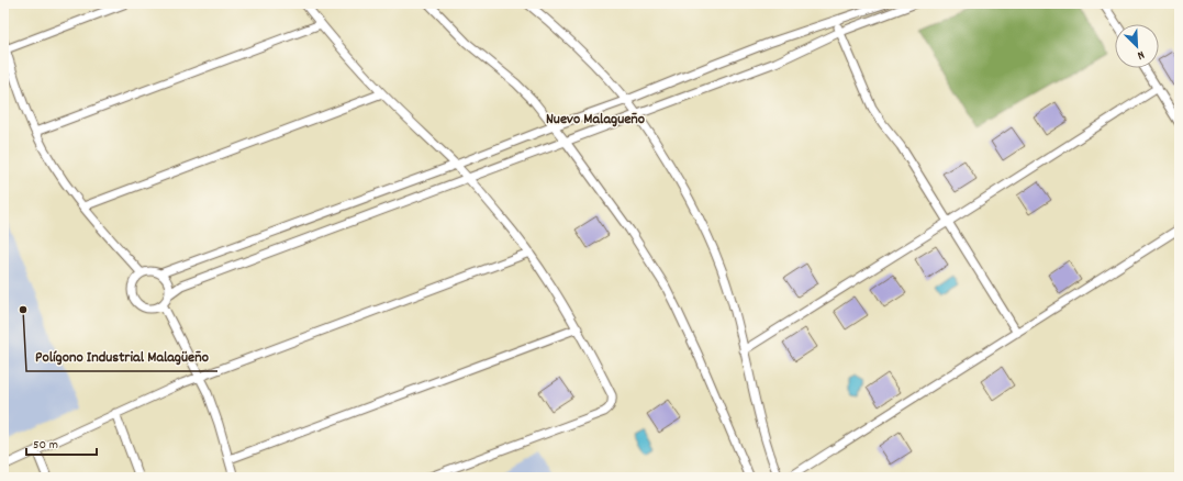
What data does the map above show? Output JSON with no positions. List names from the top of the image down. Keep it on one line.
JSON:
{"districts":["Nuevo Malagueño"],"places":["Polígono Industrial Malagüeño"],"scale_bar":"50 m","north":"bottom right"}
